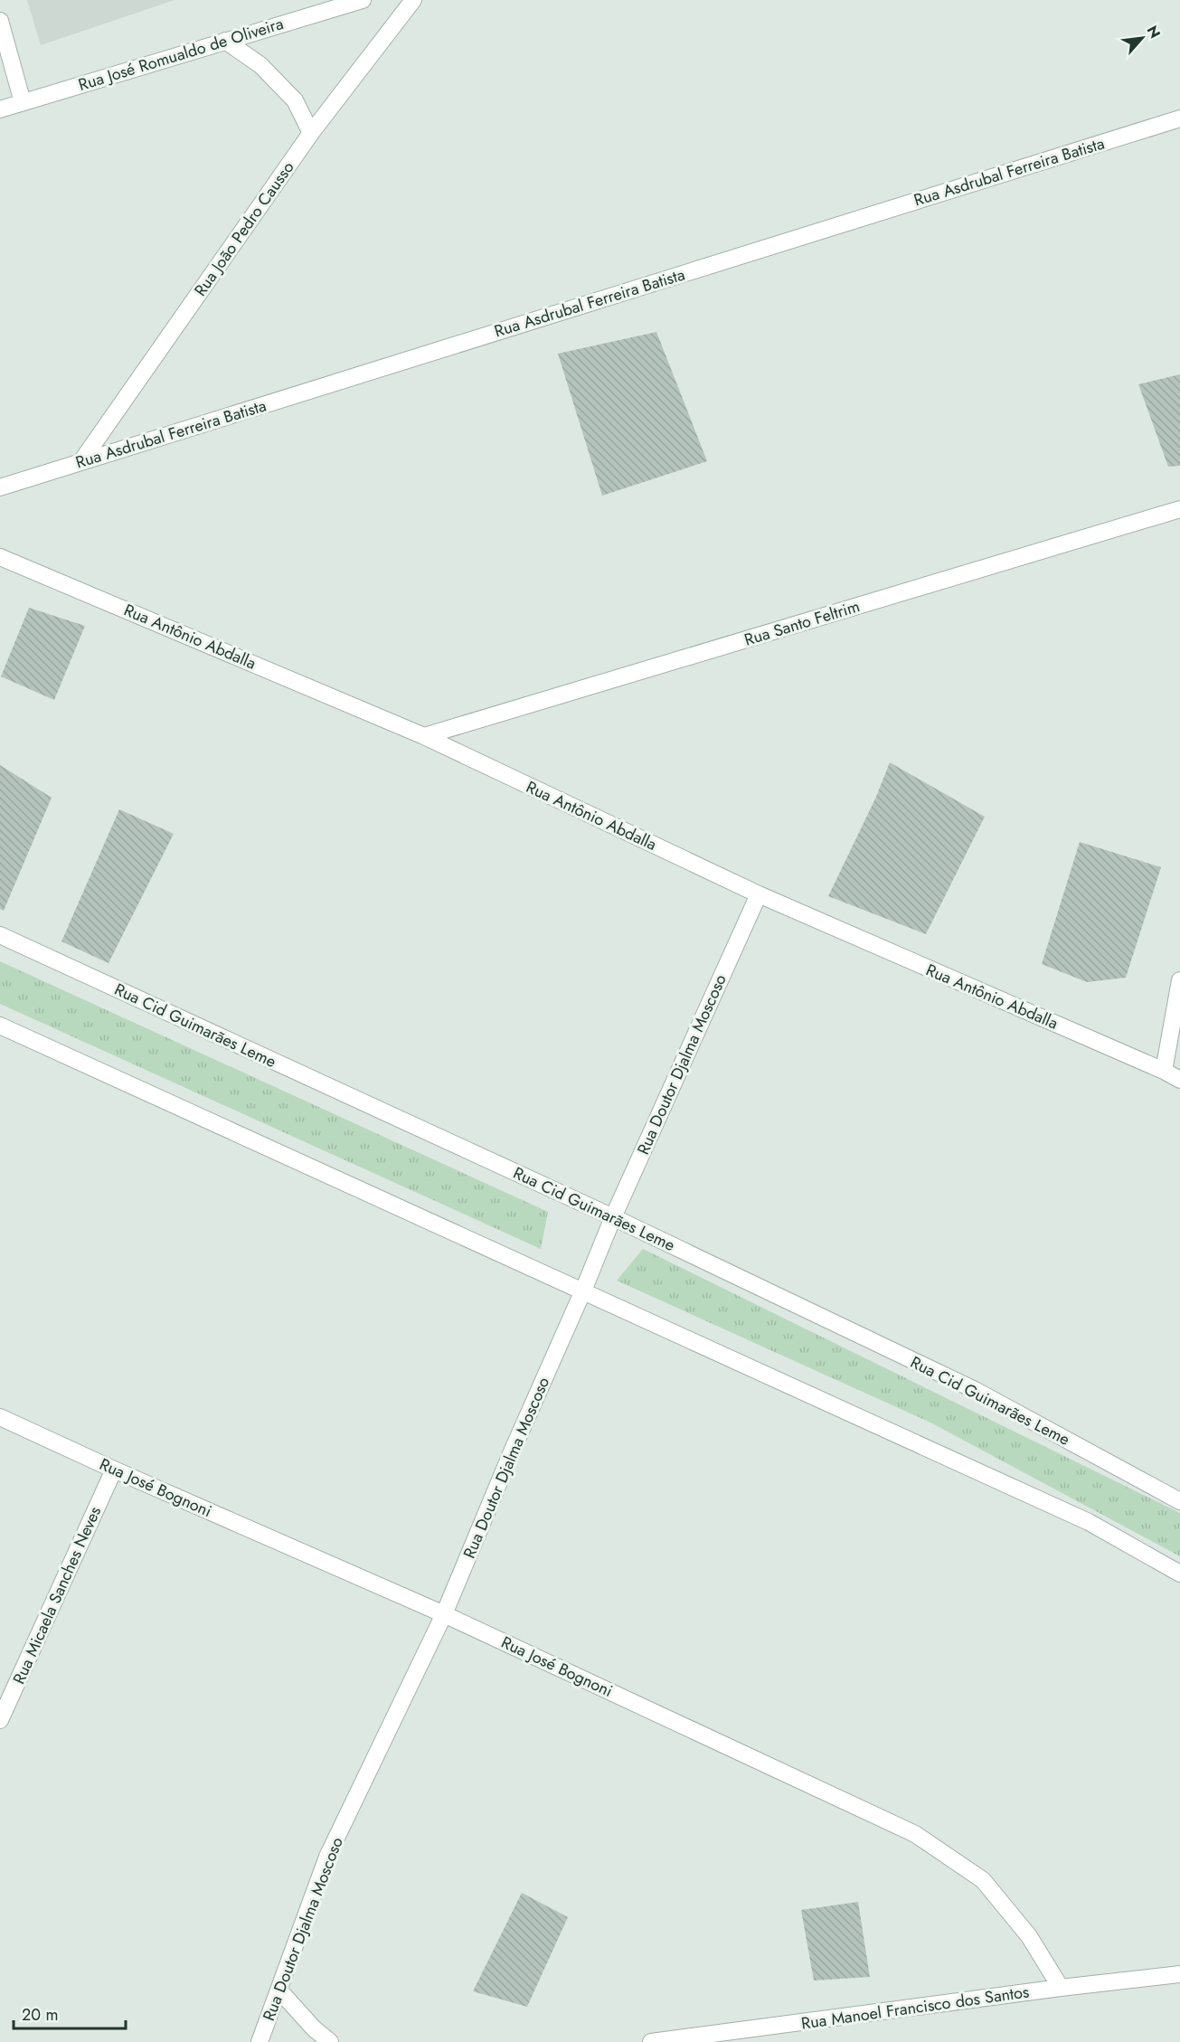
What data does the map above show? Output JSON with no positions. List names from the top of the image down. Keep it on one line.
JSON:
{"streets":{"street":["Rua José Romualdo de Oliveira","Rua Asdrubal Ferreira Batista","Rua João Pedro Causso","Rua Santo Feltrim","Rua Antônio Abdalla","Rua Cid Guimarães Leme","Rua Doutor Djalma Moscoso","Rua José Bognoni","Rua Micaela Sanches Neves","Rua Manoel Francisco dos Santos"]},"crossings":[["Rua Asdrubal Ferreira Batista","Rua João Pedro Causso"],["Rua Santo Feltrim","Rua Antônio Abdalla"],["Rua Antônio Abdalla","Rua Doutor Djalma Moscoso"],["Rua Cid Guimarães Leme","Rua Doutor Djalma Moscoso"],["Rua Doutor Djalma Moscoso","Rua José Bognoni"],["Rua José Bognoni","Rua Micaela Sanches Neves"],["Rua José Bognoni","Rua Manoel Francisco dos Santos"]],"scale_bar":"20 m","north":"top right"}
